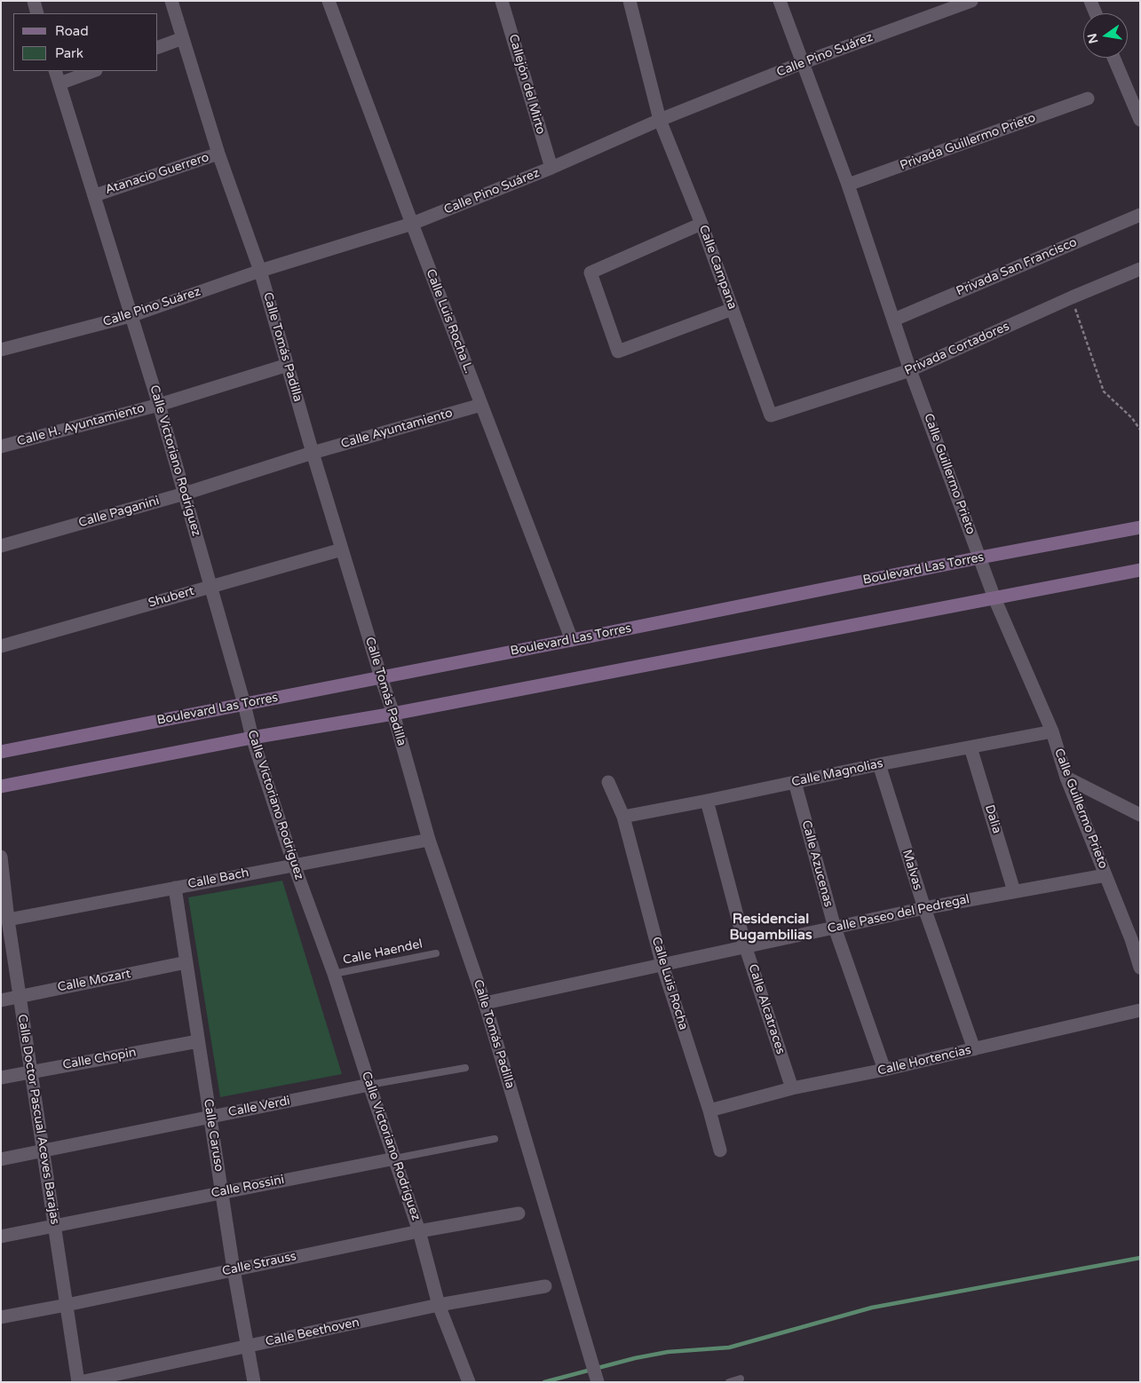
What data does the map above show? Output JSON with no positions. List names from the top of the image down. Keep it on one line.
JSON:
{"streets":{"street":["Calle Pino Suárez","Callejón del Mirto","Privada Guillermo Prieto","Atanacio Guerrero","Calle Campana","Privada San Francisco","Calle Luis Rocha L.","Calle Tomás Padilla","Privada Cortadores","Calle H. Ayuntamiento","Calle Ayuntamiento","Calle Victoriano Rodríguez","Calle Guillermo Prieto","Calle Paganini","Boulevard Las Torres","Shubert","Calle Magnolias","Dalia","Calle Azucenas","Malvas","Calle Bach","Calle Paseo del Pedregal","Calle Mozart","Calle Luis Rocha","Calle Alcatraces","Calle Chopin","Calle Hortencias","Calle Verdi","Calle Doctor Pascual Aceves Barajas","Calle Caruso","Calle Rossini","Calle Strauss","Calle Beethoven"],"lane":["Calle Haendel"]},"crossings":[["Calle Pino Suárez","Callejón del Mirto"],["Calle Pino Suárez","Calle Campana"],["Calle Pino Suárez","Calle Luis Rocha L."],["Calle Pino Suárez","Calle Tomás Padilla"],["Calle Pino Suárez","Calle Victoriano Rodríguez"],["Calle Pino Suárez","Calle Guillermo Prieto"],["Privada Guillermo Prieto","Calle Guillermo Prieto"],["Atanacio Guerrero","Calle Tomás Padilla"],["Atanacio Guerrero","Calle Victoriano Rodríguez"],["Calle Campana","Privada Cortadores"],["Privada San Francisco","Calle Guillermo Prieto"],["Calle Luis Rocha L.","Calle Ayuntamiento"],["Calle Luis Rocha L.","Boulevard Las Torres"],["Calle Tomás Padilla","Calle H. Ayuntamiento"],["Calle Tomás Padilla","Calle Ayuntamiento"],["Calle Tomás Padilla","Calle Paganini"],["Calle Tomás Padilla","Boulevard Las Torres"],["Calle Tomás Padilla","Shubert"],["Calle Tomás Padilla","Calle Bach"],["Calle Tomás Padilla","Calle Paseo del Pedregal"],["Privada Cortadores","Calle Guillermo Prieto"],["Calle H. Ayuntamiento","Calle Victoriano Rodríguez"],["Calle Ayuntamiento","Calle Paganini"],["Calle Victoriano Rodríguez","Calle Paganini"],["Calle Victoriano Rodríguez","Boulevard Las Torres"],["Calle Victoriano Rodríguez","Shubert"],["Calle Victoriano Rodríguez","Calle Bach"],["Calle Victoriano Rodríguez","Calle Haendel"],["Calle Victoriano Rodríguez","Calle Verdi"],["Calle Victoriano Rodríguez","Calle Rossini"],["Calle Victoriano Rodríguez","Calle Strauss"],["Calle Victoriano Rodríguez","Calle Beethoven"],["Calle Guillermo Prieto","Boulevard Las Torres"],["Calle Guillermo Prieto","Calle Magnolias"],["Calle Guillermo Prieto","Calle Paseo del Pedregal"],["Calle Magnolias","Dalia"],["Calle Magnolias","Calle Azucenas"],["Calle Magnolias","Malvas"],["Calle Magnolias","Calle Luis Rocha"],["Calle Magnolias","Calle Alcatraces"],["Dalia","Calle Paseo del Pedregal"],["Calle Azucenas","Calle Paseo del Pedregal"],["Calle Azucenas","Calle Hortencias"],["Malvas","Calle Paseo del Pedregal"],["Malvas","Calle Hortencias"],["Calle Bach","Calle Doctor Pascual Aceves Barajas"],["Calle Bach","Calle Caruso"],["Calle Paseo del Pedregal","Calle Luis Rocha"],["Calle Paseo del Pedregal","Calle Alcatraces"],["Calle Mozart","Calle Doctor Pascual Aceves Barajas"],["Calle Mozart","Calle Caruso"],["Calle Luis Rocha","Calle Hortencias"],["Calle Alcatraces","Calle Hortencias"],["Calle Chopin","Calle Doctor Pascual Aceves Barajas"],["Calle Chopin","Calle Caruso"],["Calle Verdi","Calle Doctor Pascual Aceves Barajas"],["Calle Verdi","Calle Caruso"],["Calle Doctor Pascual Aceves Barajas","Calle Rossini"],["Calle Doctor Pascual Aceves Barajas","Calle Strauss"],["Calle Doctor Pascual Aceves Barajas","Calle Beethoven"],["Calle Caruso","Calle Rossini"],["Calle Caruso","Calle Strauss"],["Calle Caruso","Calle Beethoven"]],"districts":["Residencial Bugambilias"],"legend":["Road","Park"],"north":"left"}
